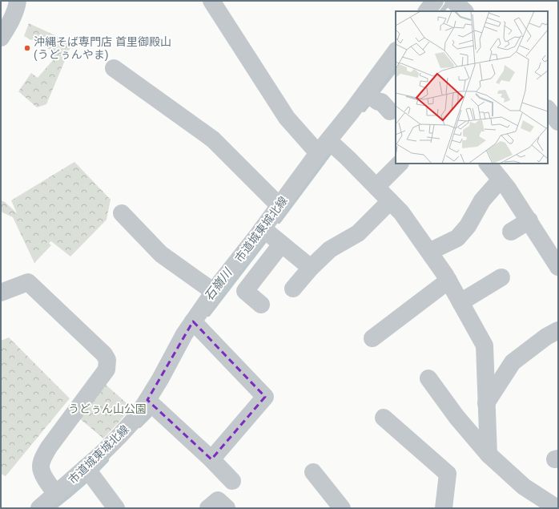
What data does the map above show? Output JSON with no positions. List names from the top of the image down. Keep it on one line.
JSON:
{"streets":{"street":["市道城東城北線"]},"water":["石嶺川"],"parks":["うどぅん山公園"],"places":["沖縄そば専門店 首里御殿山 (うどぅんやま)"]}
